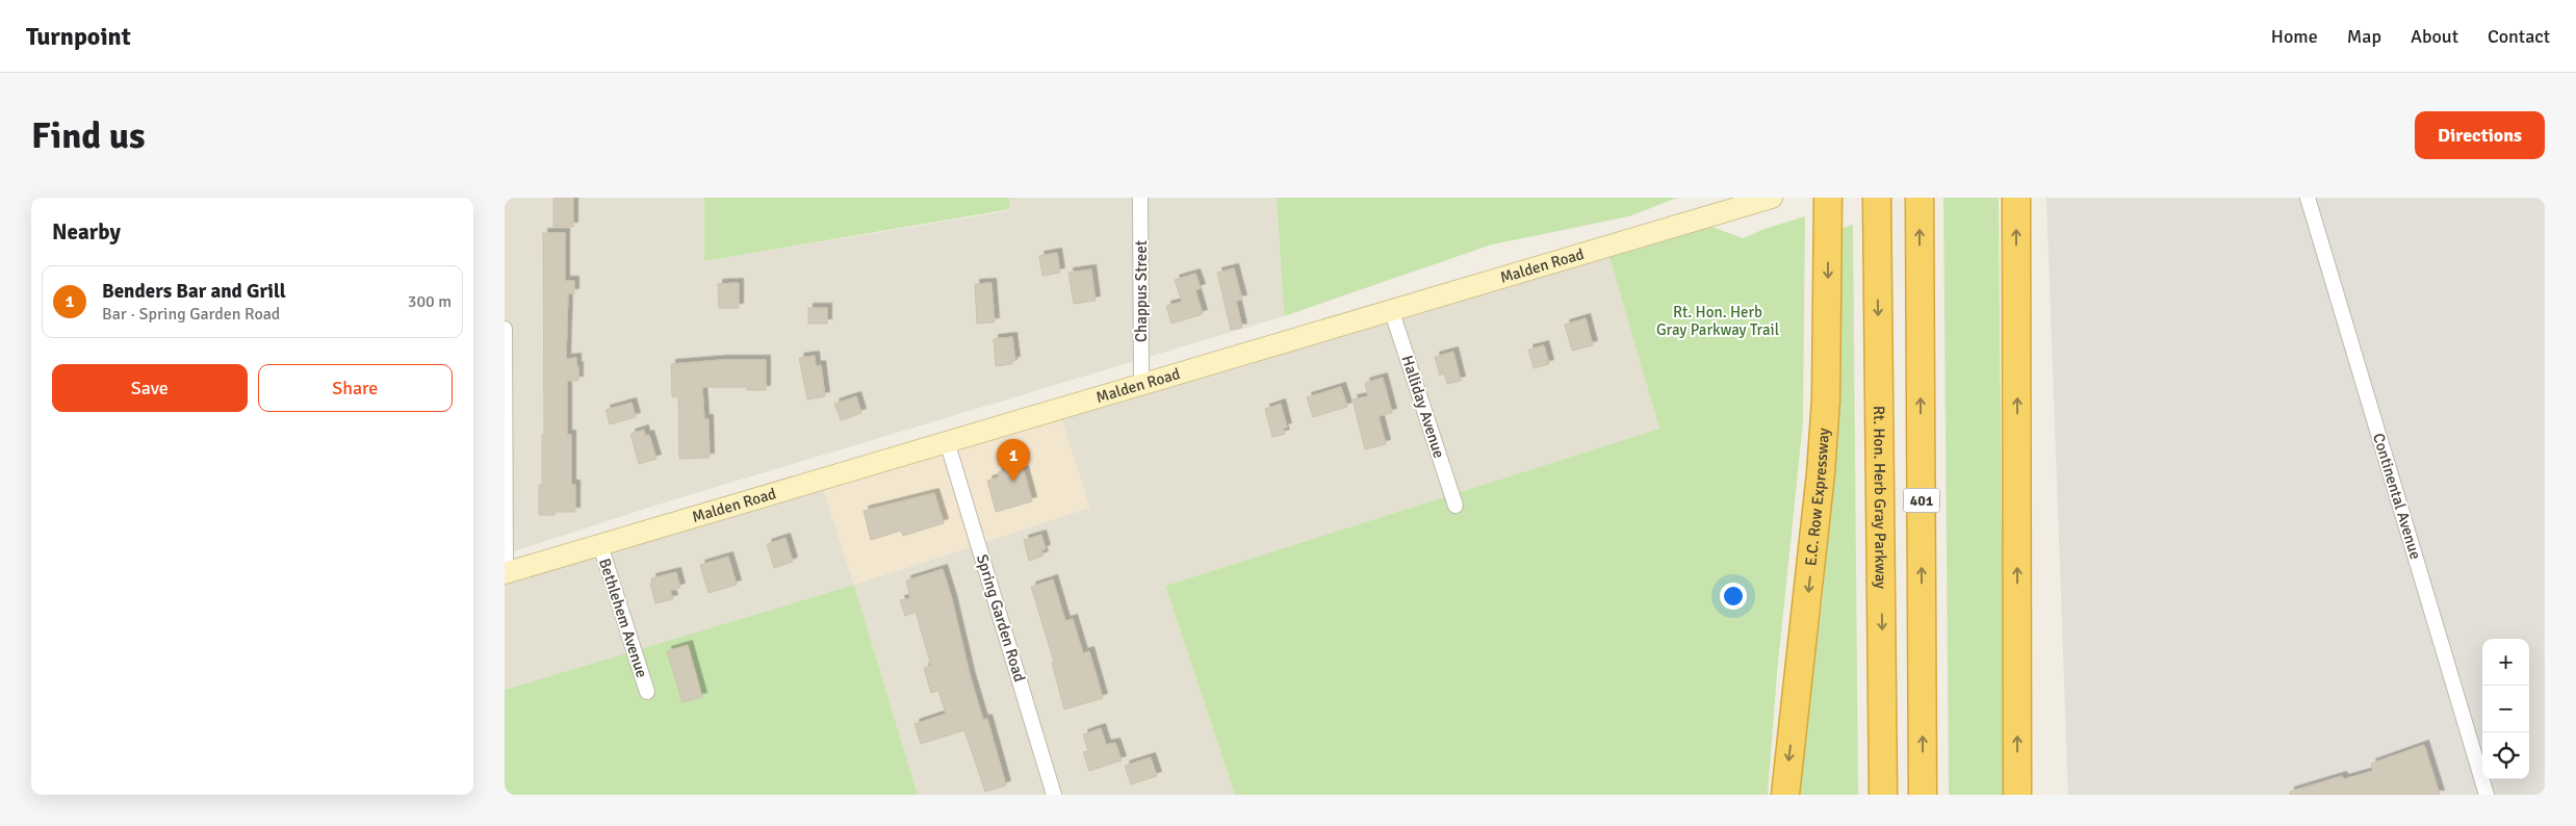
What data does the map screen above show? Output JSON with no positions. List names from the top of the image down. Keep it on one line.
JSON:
{"streets":{"highway":["Rt. Hon. Herb Gray Parkway","E.C. Row Expressway","401"],"main road":["Malden Road"],"street":["Chappus Street","Halliday Avenue","Continental Avenue","Bethlehem Avenue","Spring Garden Road"]},"crossings":[["Malden Road","Chappus Street"],["Malden Road","Halliday Avenue"],["Malden Road","Bethlehem Avenue"],["Malden Road","Spring Garden Road"]],"parks":["Rt. Hon. Herb Gray Parkway Trail"],"page":{"header":"Turnpoint","nav":["Home","Map","About","Contact"],"buttons":["Directions",["Save","Share"]],"title":"Find us","heading":"Nearby","list":[{"mark":"1","name":"Benders Bar and Grill","note":"Bar · Spring Garden Road","value":"300 m"}],"pins":"1","map_buttons":["+","−"]}}
